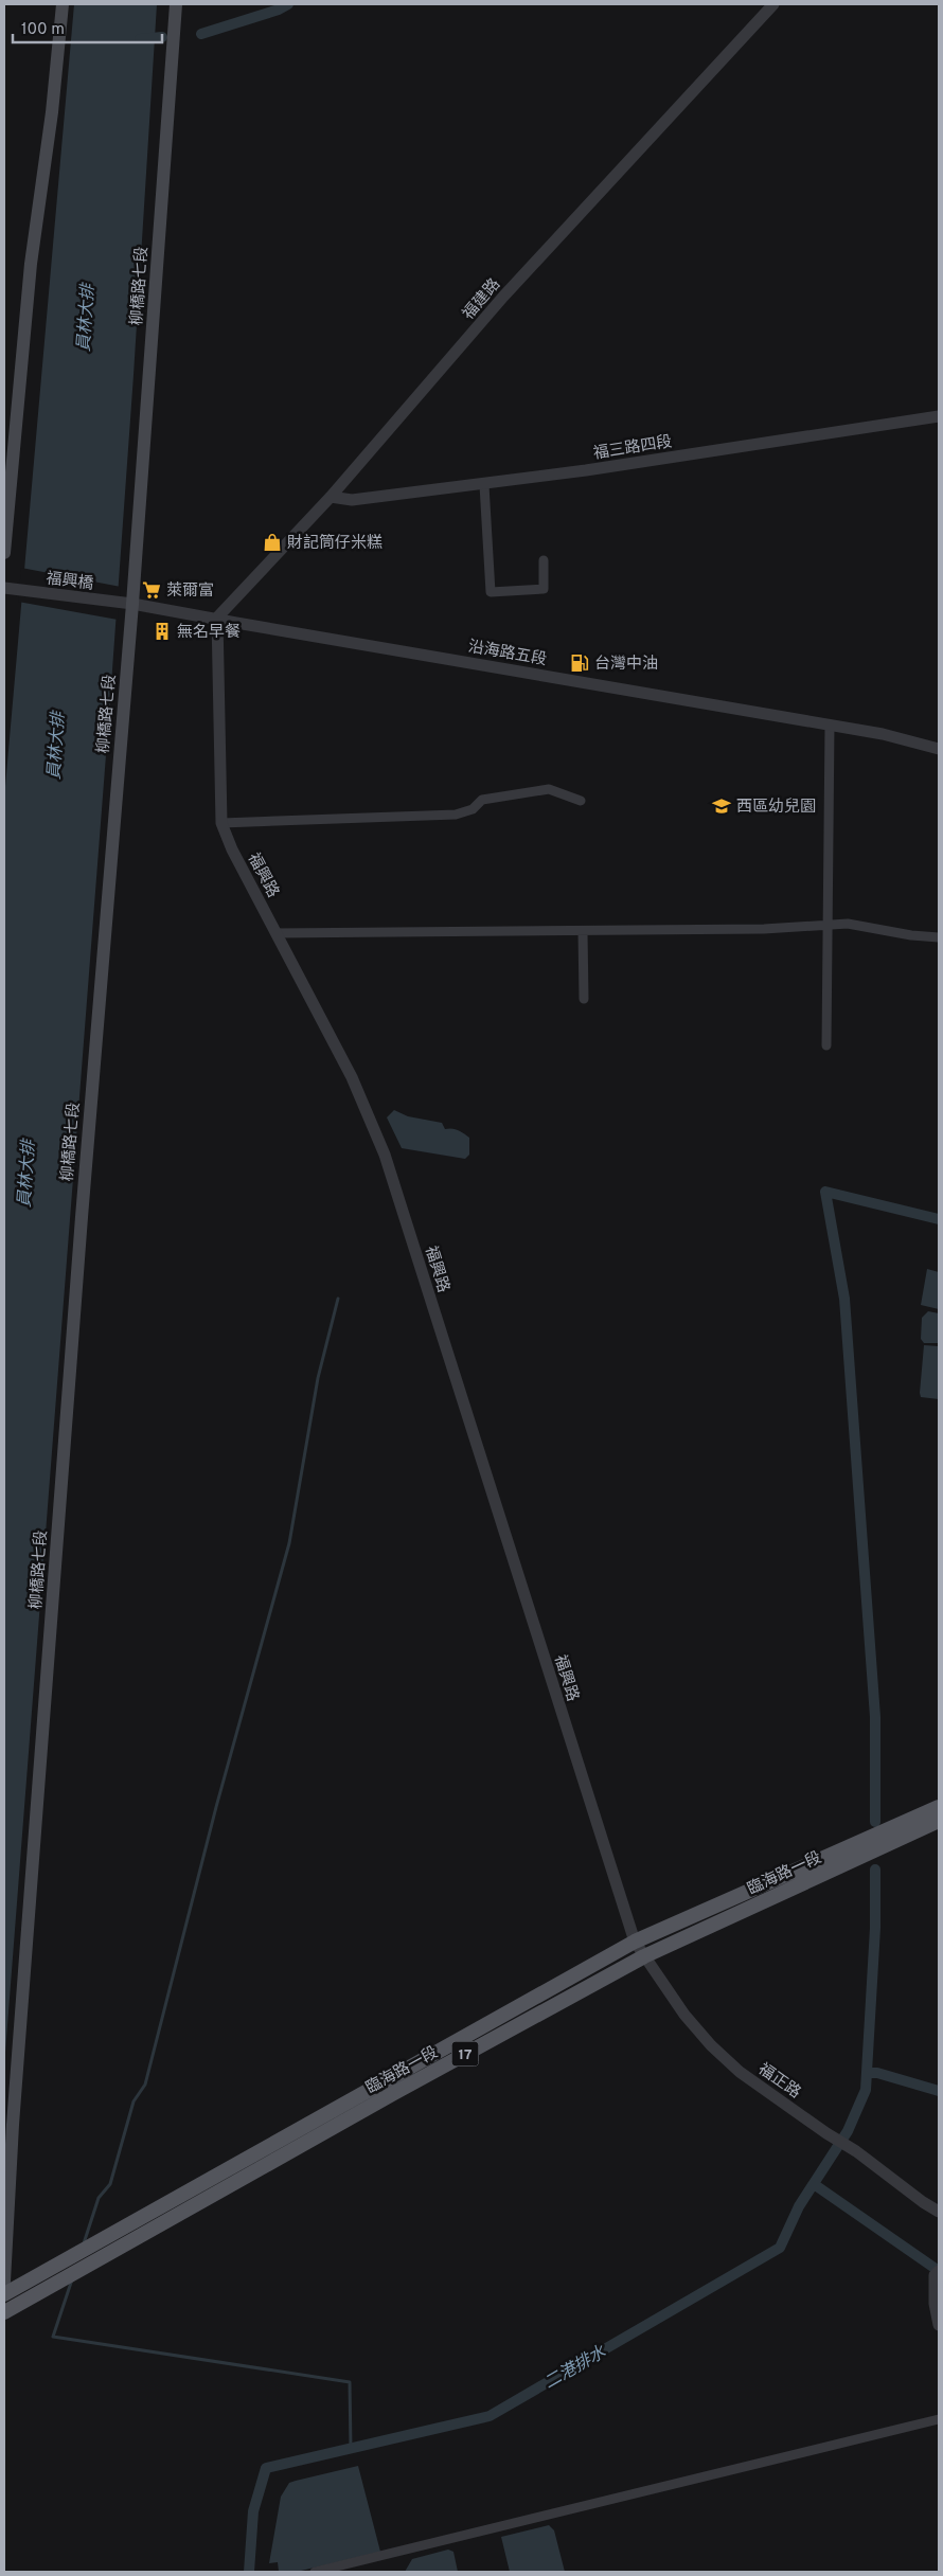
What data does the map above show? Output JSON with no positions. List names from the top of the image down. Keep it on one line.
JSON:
{"streets":{"main road":["柳橋路七段","臨海路一段","17"],"street":["福建路","福三路四段","福興橋","沿海路五段","福興路","福正路"]},"crossings":[["柳橋路七段","福興橋"],["柳橋路七段","沿海路五段"],["福建路","福三路四段"],["福建路","沿海路五段"],["福建路","福興路"],["福興橋","沿海路五段"],["沿海路五段","福興路"],["福興路","臨海路一段"],["福興路","福正路"],["臨海路一段","福正路"]],"water":["員林大排","二港排水"],"places":{"shop":["財記筒仔米糕"],"supermarket":["萊爾富"],"building":["無名早餐"],"fuel station":["台灣中油"],"school or university":["西區幼兒園"]},"scale_bar":"100 m"}
